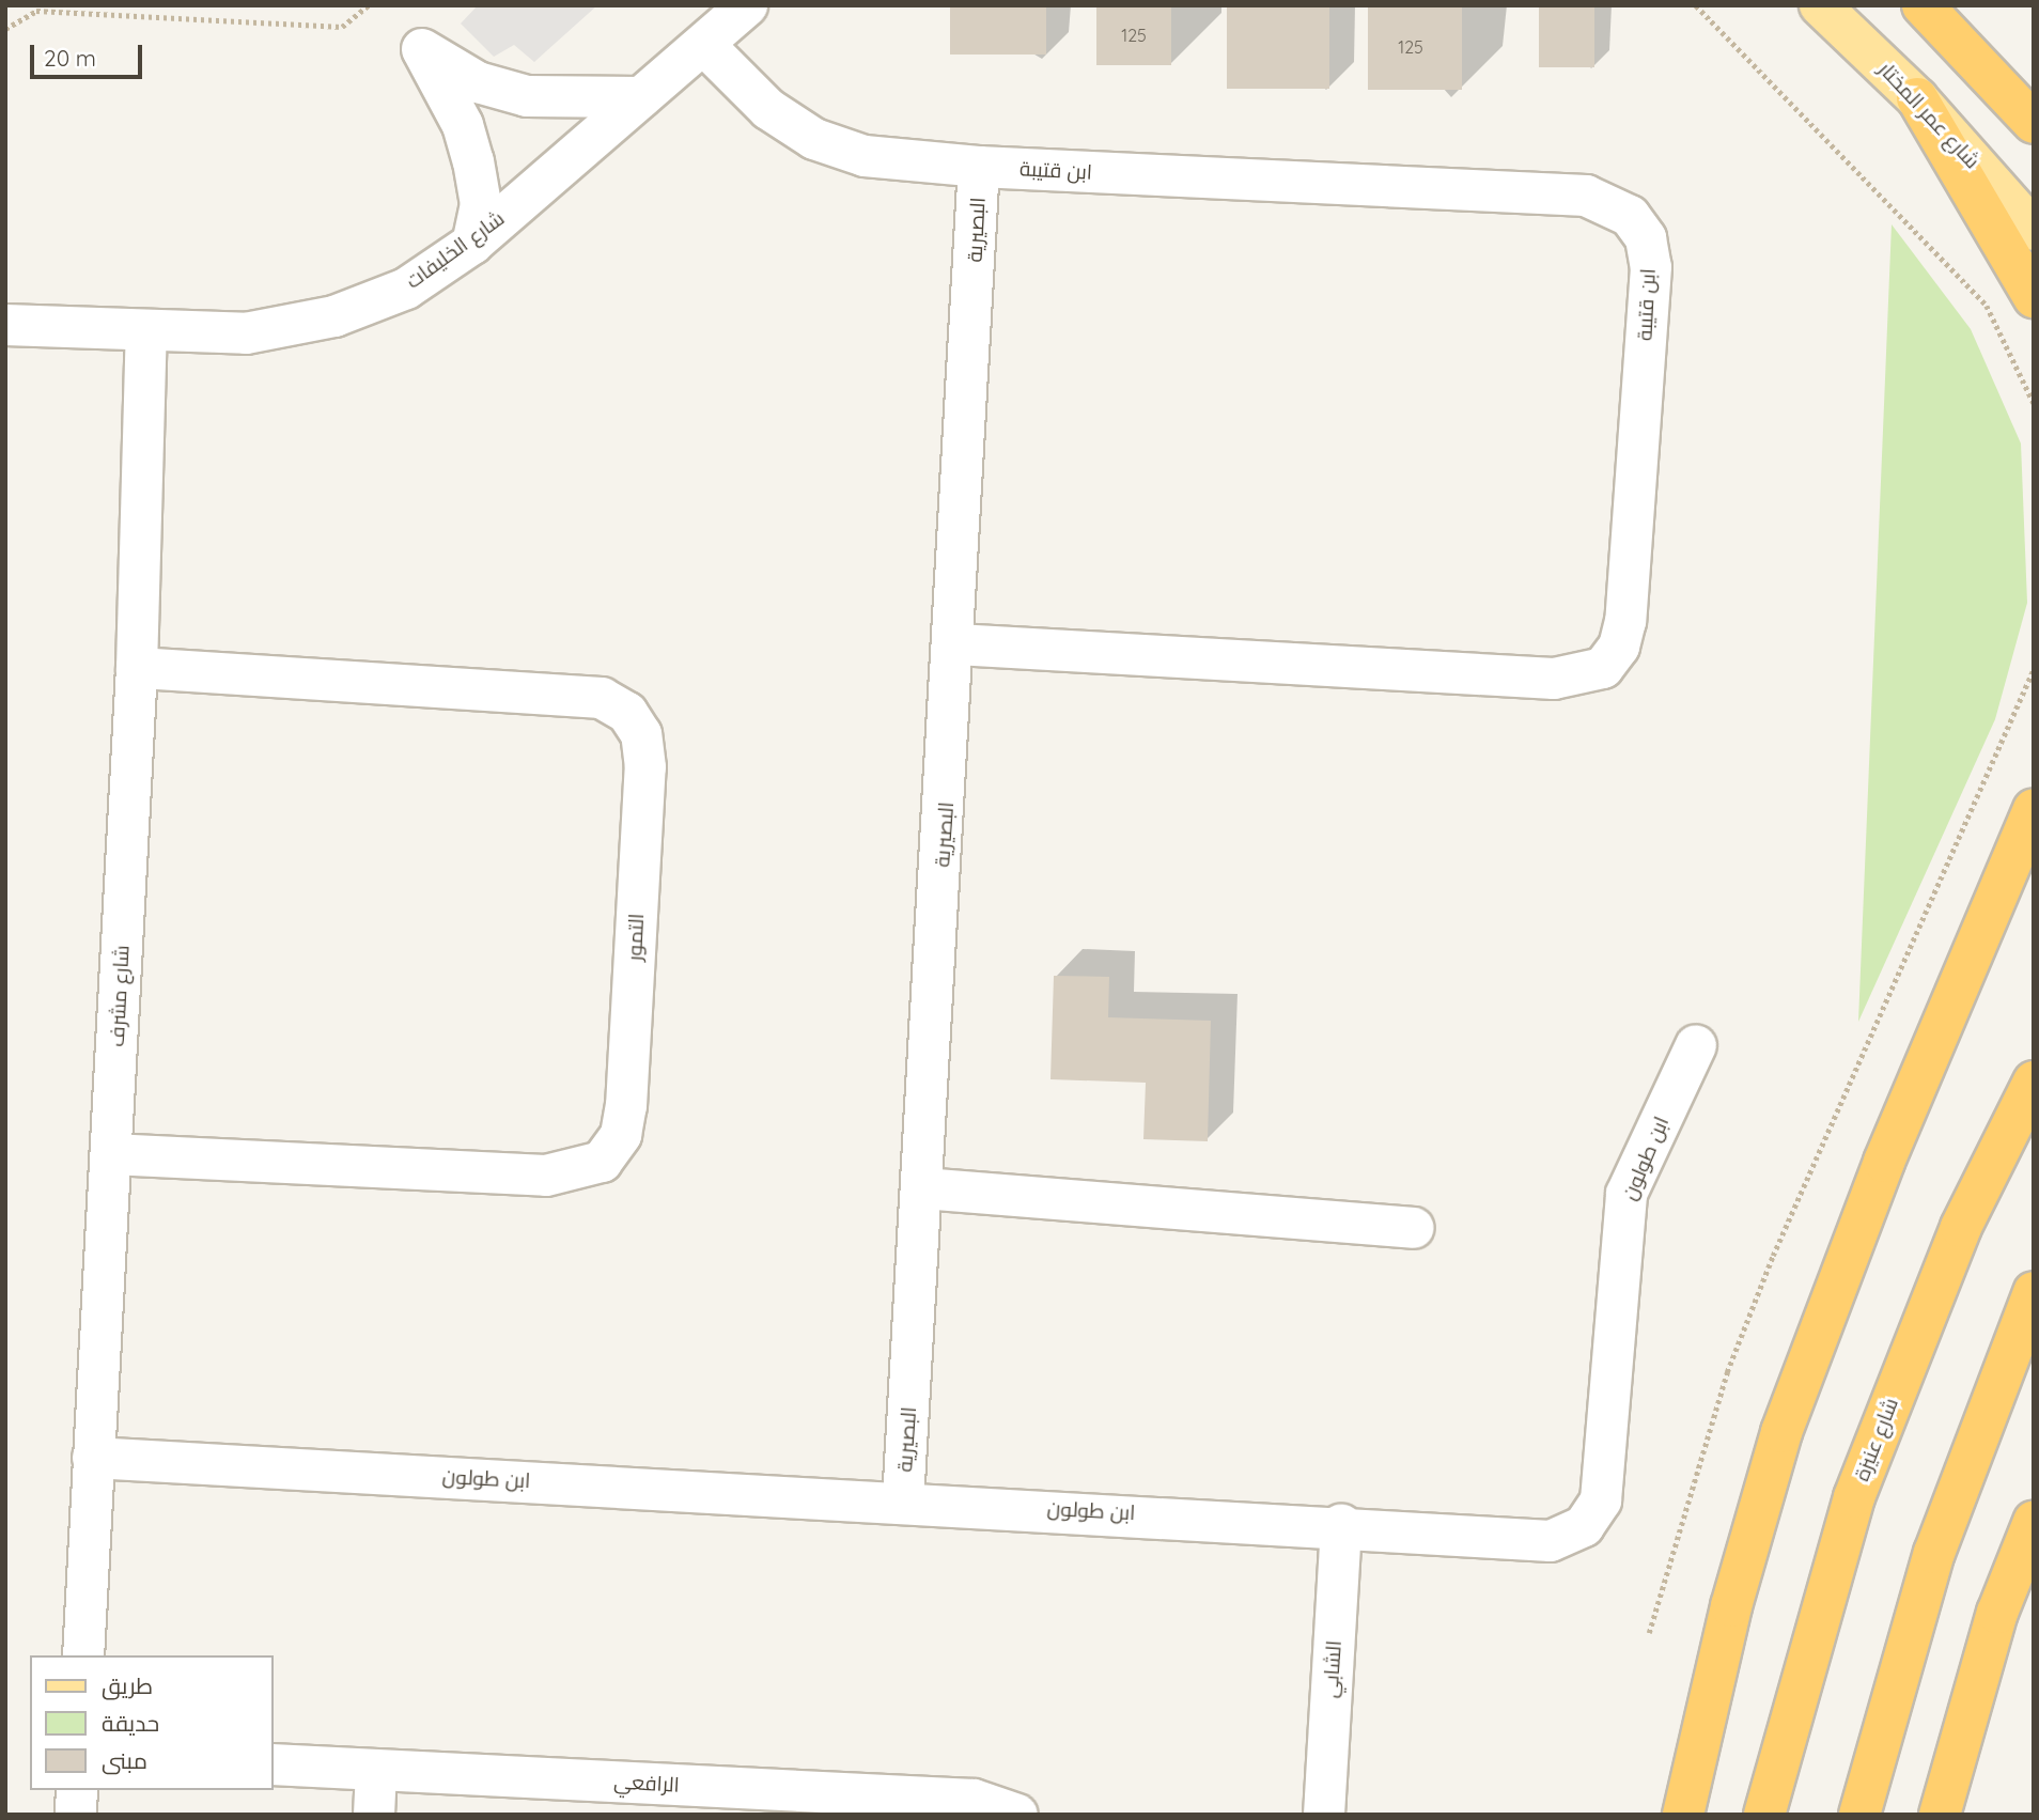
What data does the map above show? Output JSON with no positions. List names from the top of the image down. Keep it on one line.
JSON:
{"streets":{"highway":["شارع عنيزة"],"main road":["شارع عمر المختار"],"street":["ابن قتيبة","البصيرية","شارع الخليفات","التمور","شارع مشرف","ابن طولون","الشابي","الرافعي"]},"crossings":[["ابن قتيبة","البصيرية"],["ابن قتيبة","شارع الخليفات"],["البصيرية","ابن طولون"],["شارع الخليفات","شارع مشرف"],["التمور","شارع مشرف"],["شارع مشرف","ابن طولون"],["ابن طولون","الشابي"]],"house_numbers":["125","125"],"legend":["طريق","حديقة","مبنى"],"scale_bar":"20 m"}
